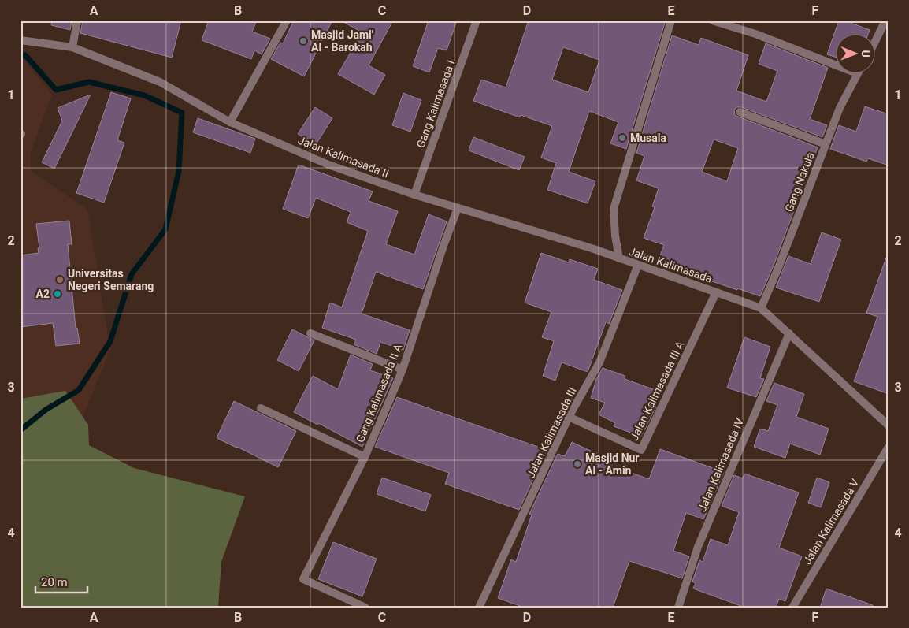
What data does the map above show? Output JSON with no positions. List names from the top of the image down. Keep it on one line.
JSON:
{"streets":{"street":["Gang Kalimasada I","Jalan Kalimasada II","Gang Nakula","Jalan Kalimasada","Jalan Kalimasada III A","Gang Kalimasada II A","Jalan Kalimasada III","Jalan Kalimasada IV","Jalan Kalimasada V"]},"crossings":[["Gang Kalimasada I","Jalan Kalimasada II"],["Jalan Kalimasada II","Jalan Kalimasada"],["Jalan Kalimasada II","Gang Kalimasada II A"],["Gang Nakula","Jalan Kalimasada"],["Jalan Kalimasada","Jalan Kalimasada III A"],["Jalan Kalimasada","Jalan Kalimasada III"],["Jalan Kalimasada","Jalan Kalimasada IV"],["Jalan Kalimasada III A","Jalan Kalimasada III"]],"places":["Masjid Jami' Al - Barokah","Musala","Universitas Negeri Semarang","A2","Masjid Nur Al - Amin"],"scale_bar":"20 m","north":"right","grid":{"columns":["A","B","C","D","E","F"],"rows":["1","2","3","4"]}}
